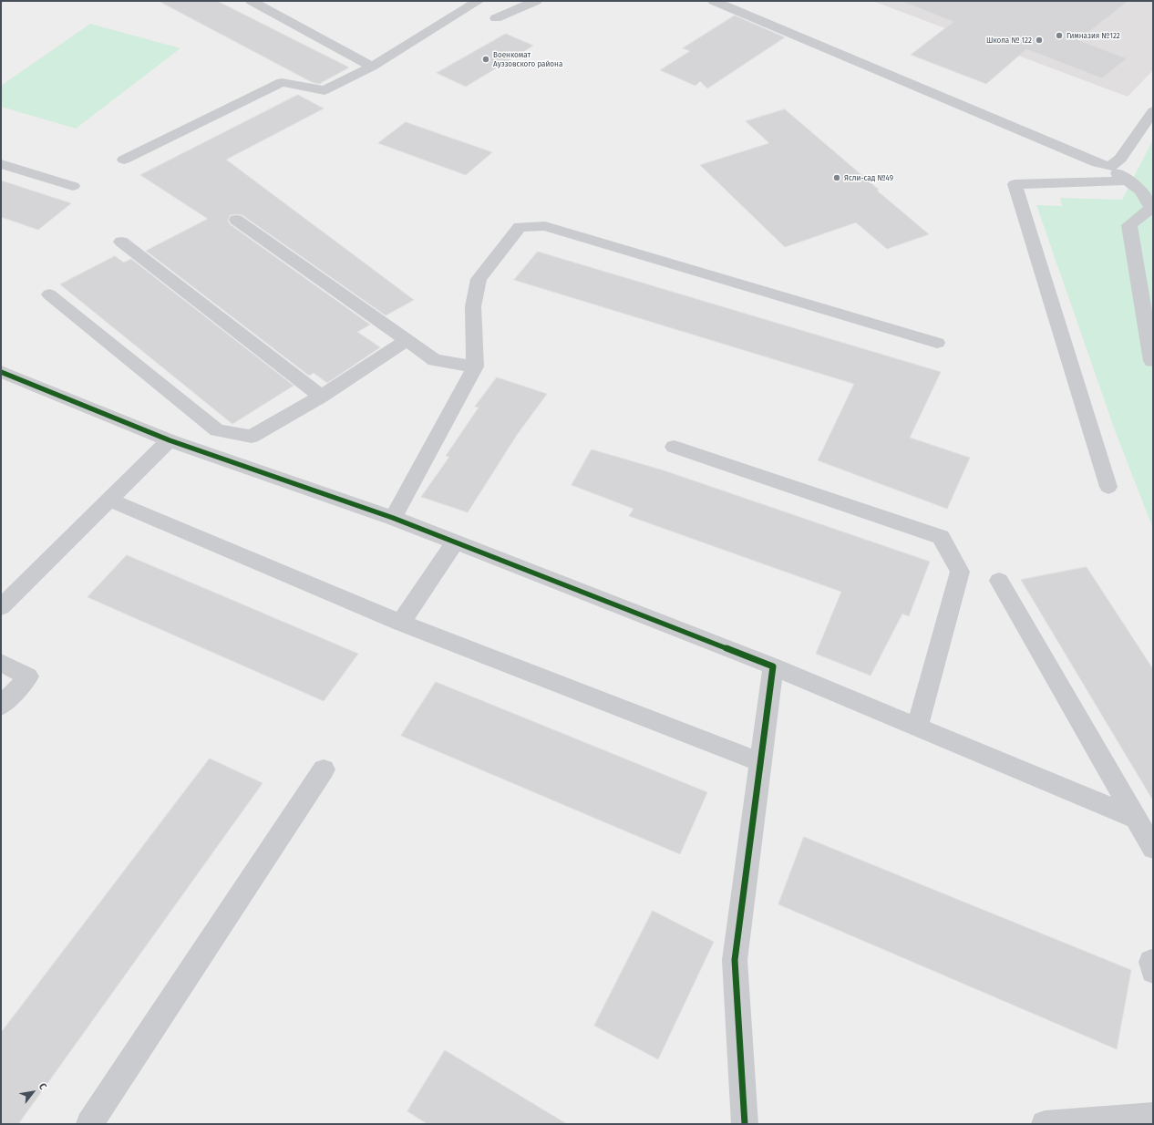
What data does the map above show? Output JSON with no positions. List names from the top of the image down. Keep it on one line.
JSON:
{"places":["Гимназия №122","Школа № 122","Военкомат Ауэзовского района","Ясли-сад №49"],"north":"top right"}
